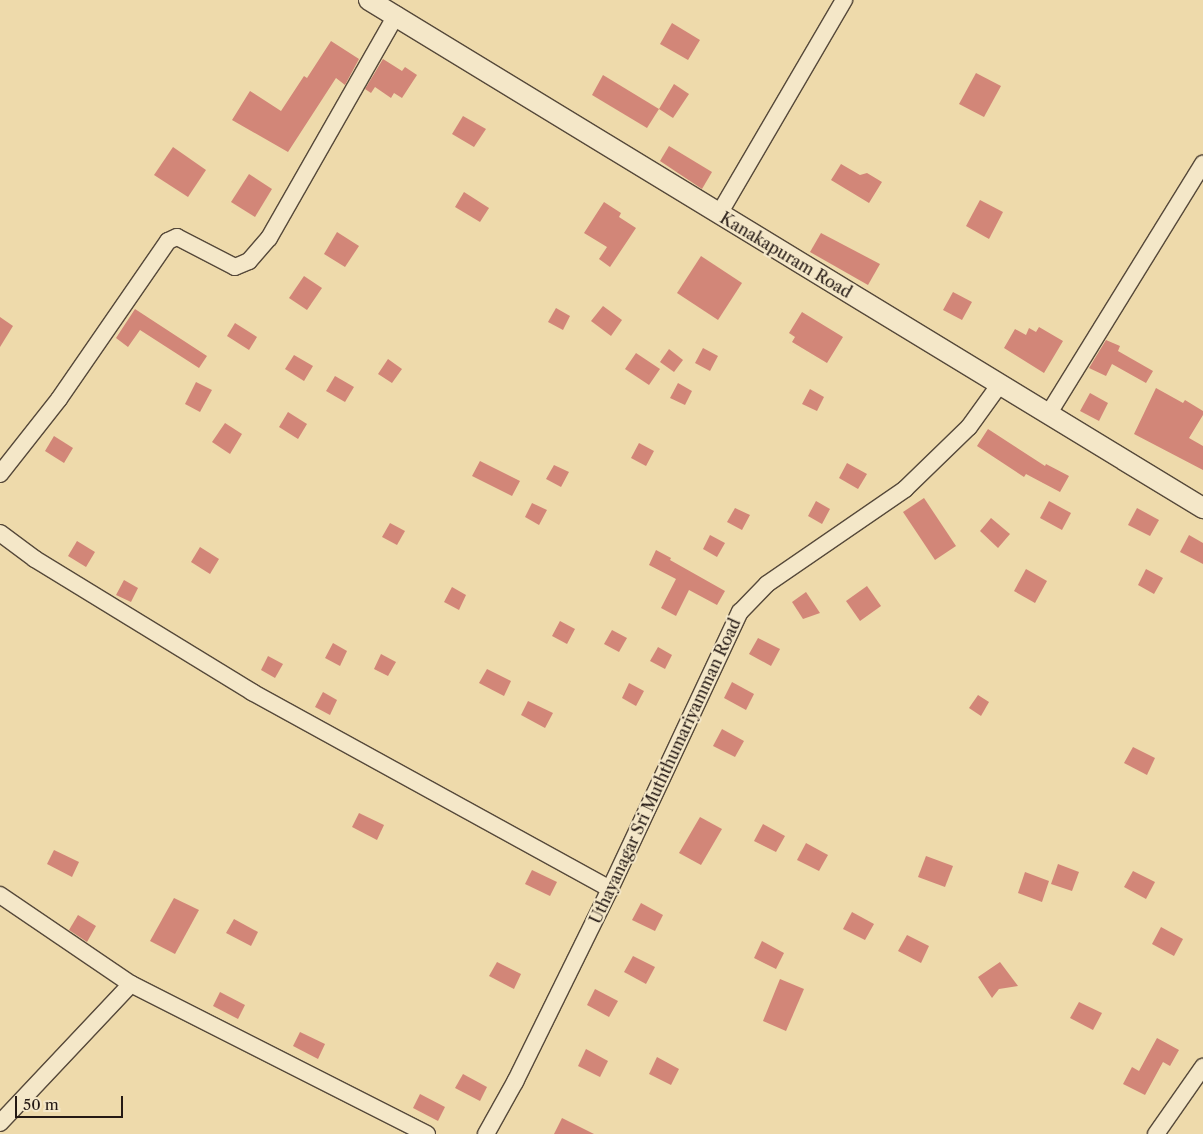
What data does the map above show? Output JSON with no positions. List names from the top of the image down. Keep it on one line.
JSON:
{"streets":{"street":["Kanakapuram Road","Uthayanagar Sri Muththumariyamman Road"]},"crossings":[["Kanakapuram Road","Uthayanagar Sri Muththumariyamman Road"]],"scale_bar":"50 m"}
